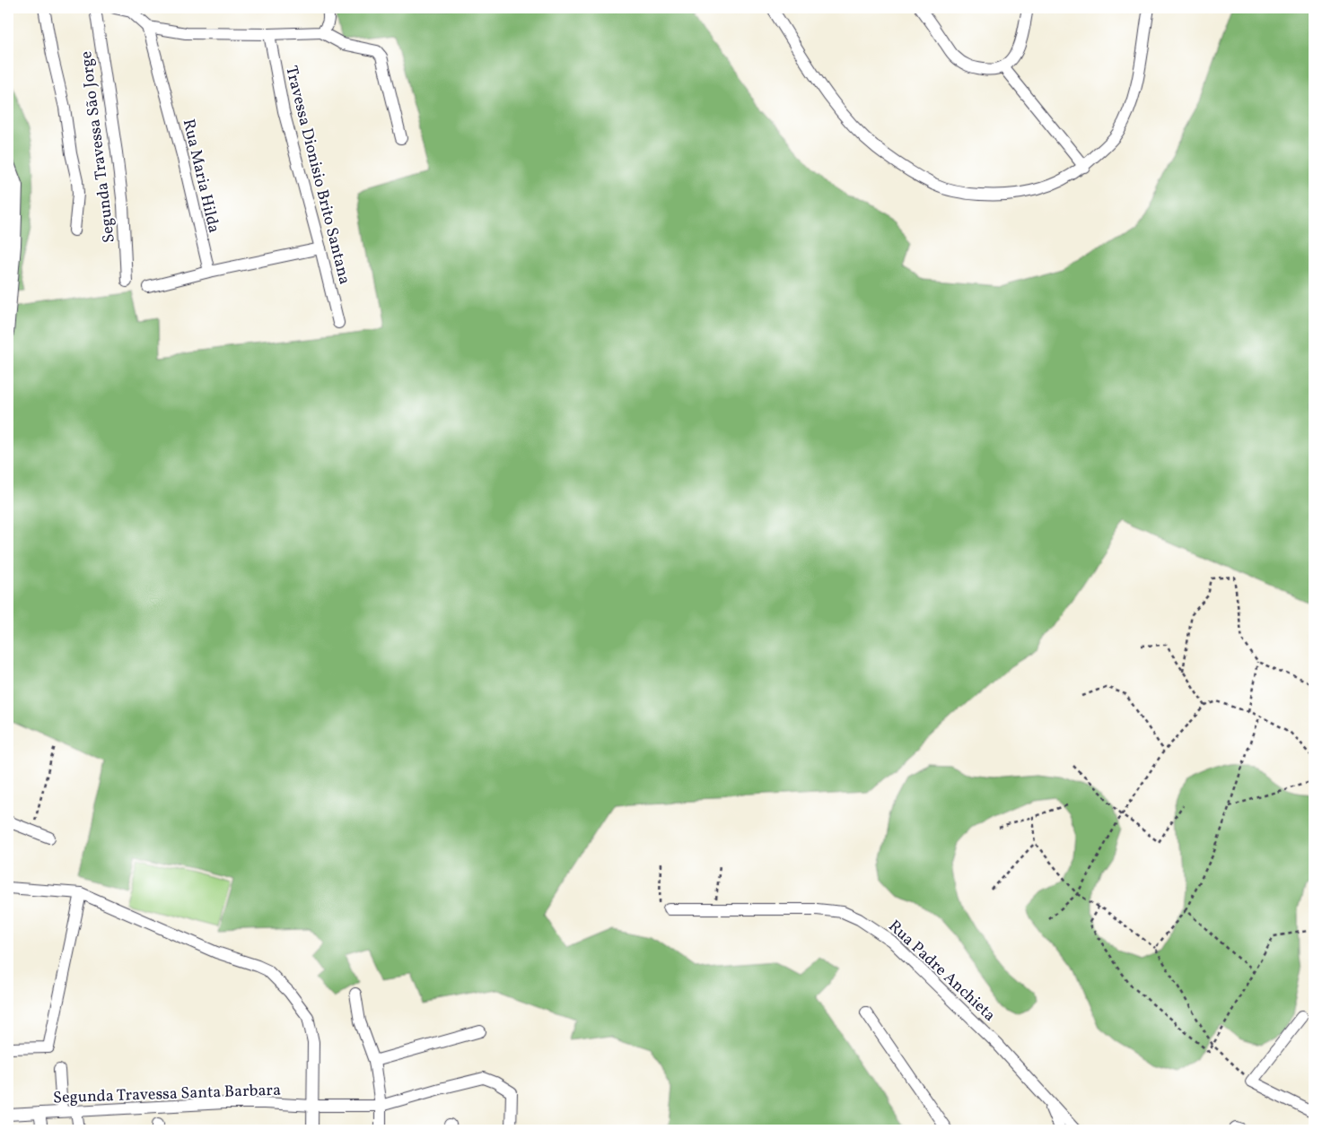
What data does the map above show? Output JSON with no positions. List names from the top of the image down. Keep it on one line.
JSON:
{"streets":{"street":["Segunda Travessa São Jorge","Travessa Dionisio Brito Santana","Rua Maria Hilda","Rua Padre Anchieta","Segunda Travessa Santa Barbara"]}}
